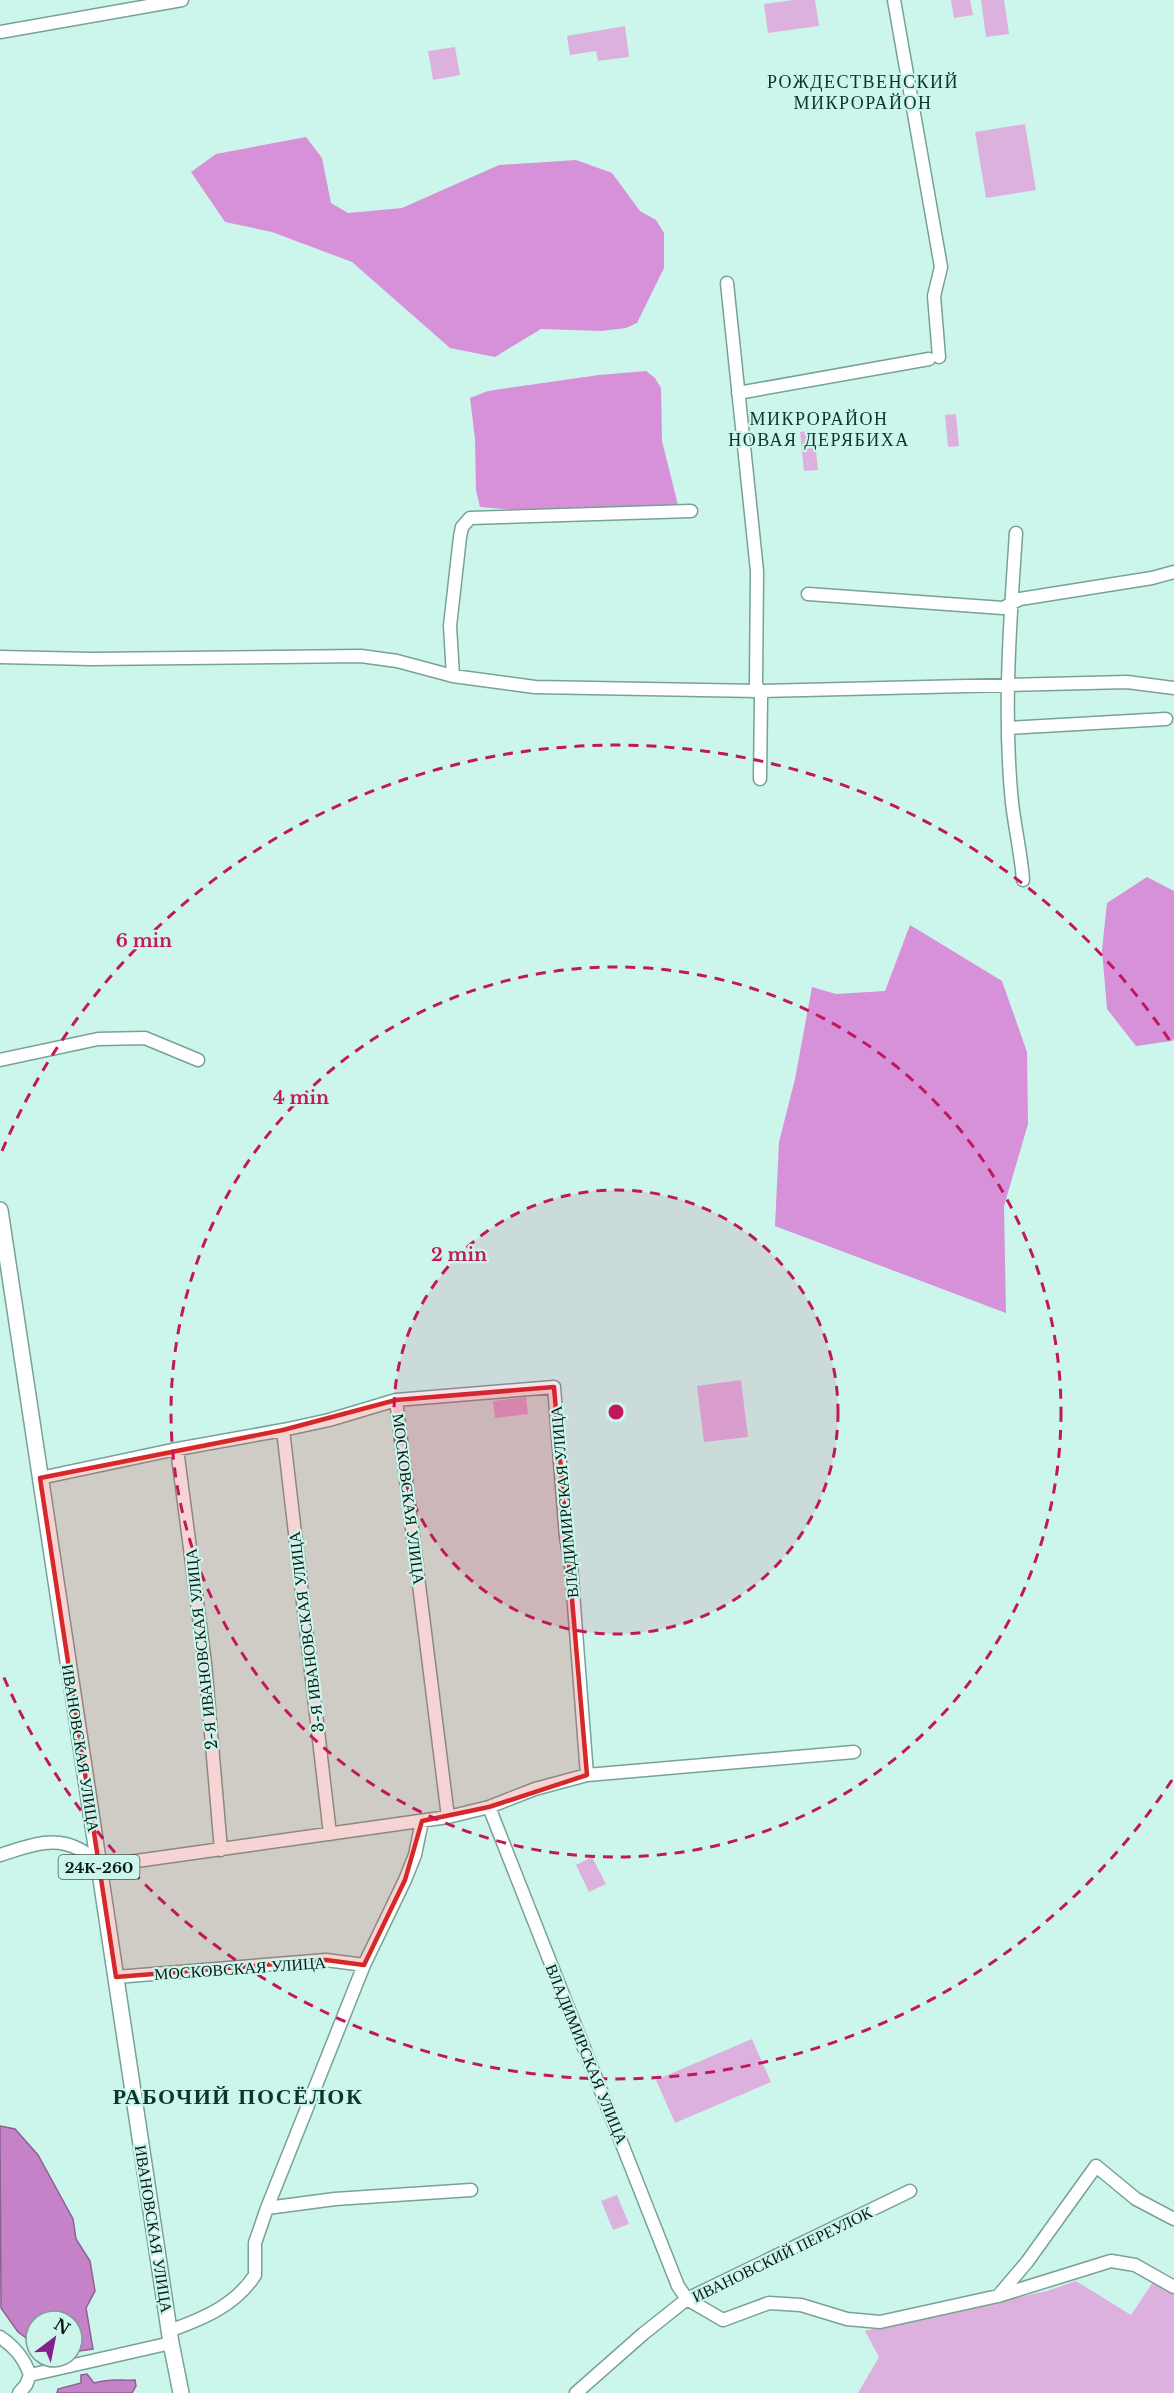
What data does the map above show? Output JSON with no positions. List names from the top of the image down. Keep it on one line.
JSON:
{"streets":{"main road":["ИВАНОВСКАЯ УЛИЦА","24К-260"],"street":["МОСКОВСКАЯ УЛИЦА","ВЛАДИМИРСКАЯ УЛИЦА","3-Я ИВАНОВСКАЯ УЛИЦА","2-Я ИВАНОВСКАЯ УЛИЦА","ИВАНОВСКИЙ ПЕРЕУЛОК"]},"crossings":[["МОСКОВСКАЯ УЛИЦА","ВЛАДИМИРСКАЯ УЛИЦА"],["МОСКОВСКАЯ УЛИЦА","3-Я ИВАНОВСКАЯ УЛИЦА"],["МОСКОВСКАЯ УЛИЦА","2-Я ИВАНОВСКАЯ УЛИЦА"],["МОСКОВСКАЯ УЛИЦА","ИВАНОВСКАЯ УЛИЦА"],["ВЛАДИМИРСКАЯ УЛИЦА","ИВАНОВСКИЙ ПЕРЕУЛОК"]],"districts":["РОЖДЕСТВЕНСКИЙ МИКРОРАЙОН","МИКРОРАЙОН НОВАЯ ДЕРЯБИХА","РАБОЧИЙ ПОСЁЛОК"],"north":"top right","rings":["6 min","4 min","2 min"]}
